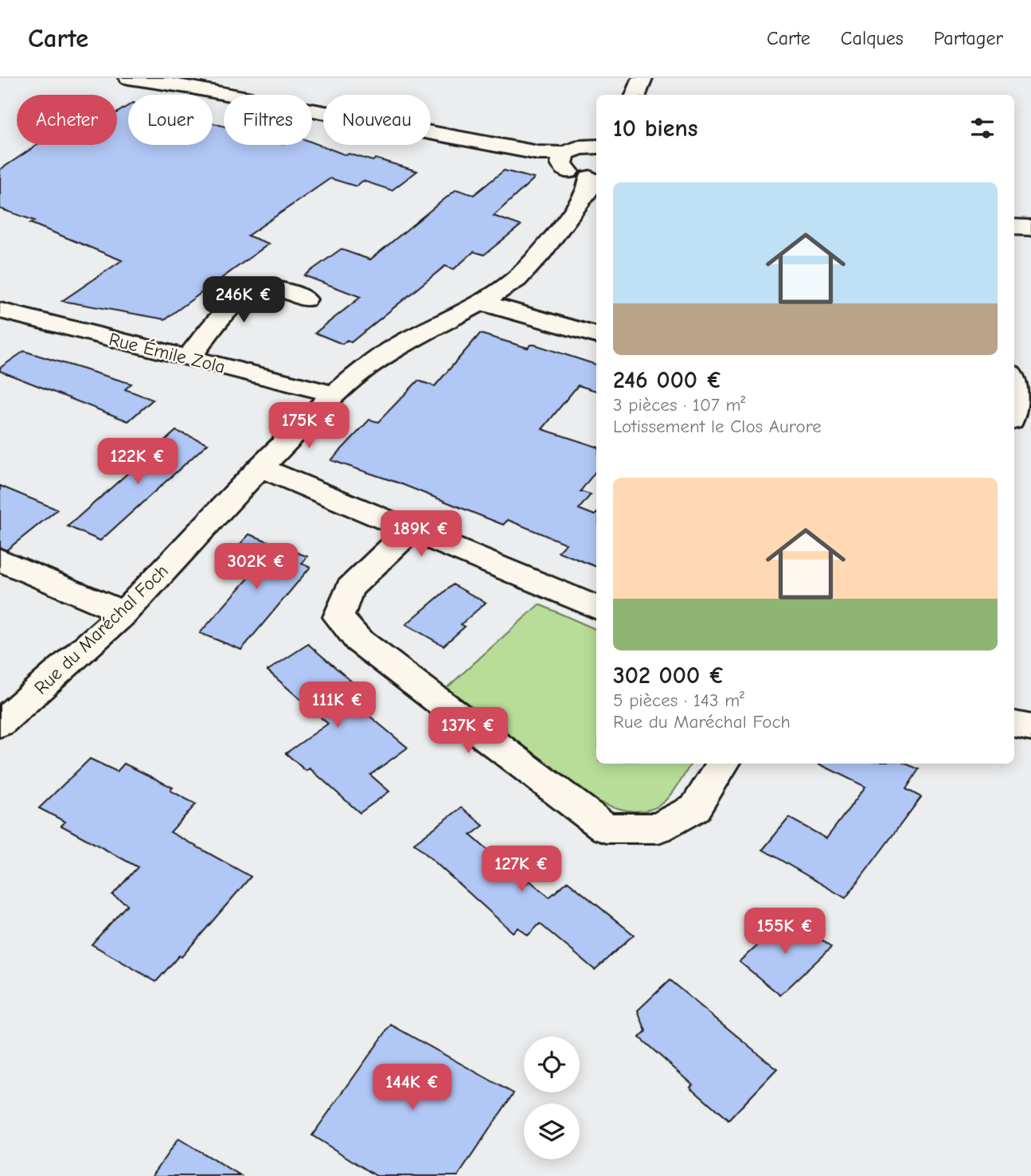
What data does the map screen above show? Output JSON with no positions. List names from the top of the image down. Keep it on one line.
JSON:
{"streets":{"street":["Rue Émile Zola","Rue du Maréchal Foch"]},"crossings":[["Rue Émile Zola","Rue du Maréchal Foch"]],"page":{"header":"Carte","nav":["Carte","Calques","Partager"],"chip":["Acheter","Louer","Filtres","Nouveau"],"heading":"10 biens","list":[{"name":"246 000 €","note":"3 pièces · 107 m² · Lotissement le Clos Aurore"},{"name":"302 000 €","note":"5 pièces · 143 m² · Rue du Maréchal Foch"}],"price":["246K €","175K €","122K €","189K €","302K €","111K €","137K €","127K €","155K €","144K €"]}}
